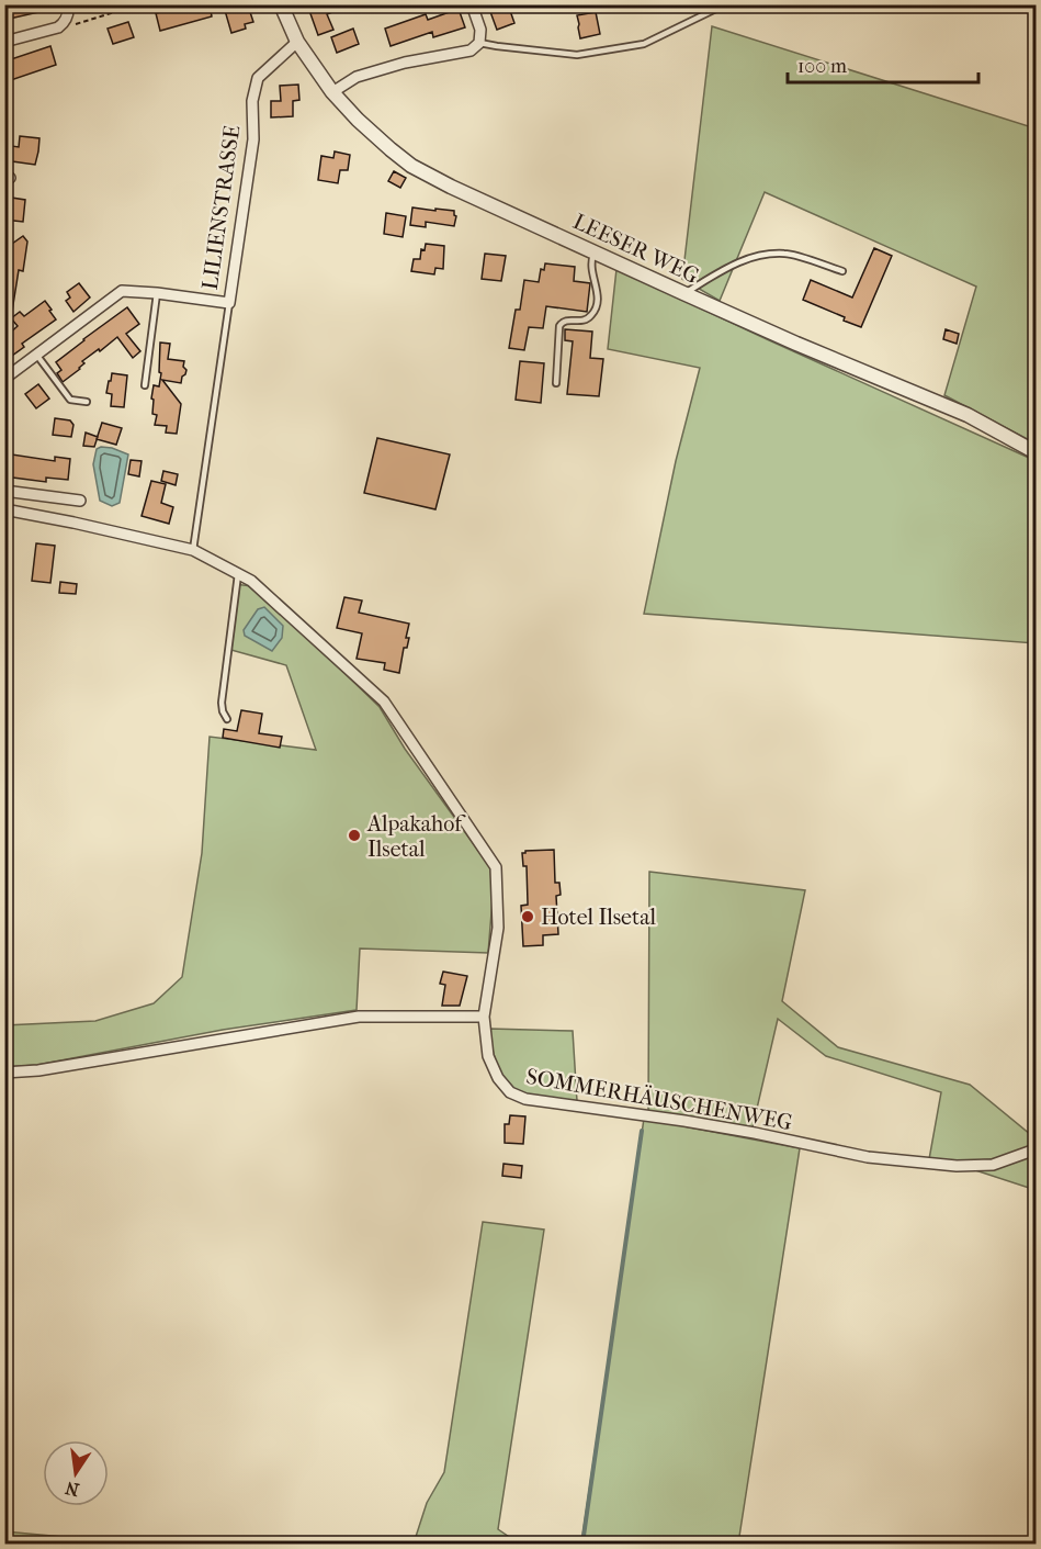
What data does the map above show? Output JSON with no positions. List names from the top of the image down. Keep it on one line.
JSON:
{"streets":{"street":["LILIENSTRASSE","LEESER WEG","SOMMERHÄUSCHENWEG"]},"crossings":[["LILIENSTRASSE","LEESER WEG"]],"places":["Alpakahof Ilsetal","Hotel Ilsetal"],"scale_bar":"100 m","north":"bottom"}
